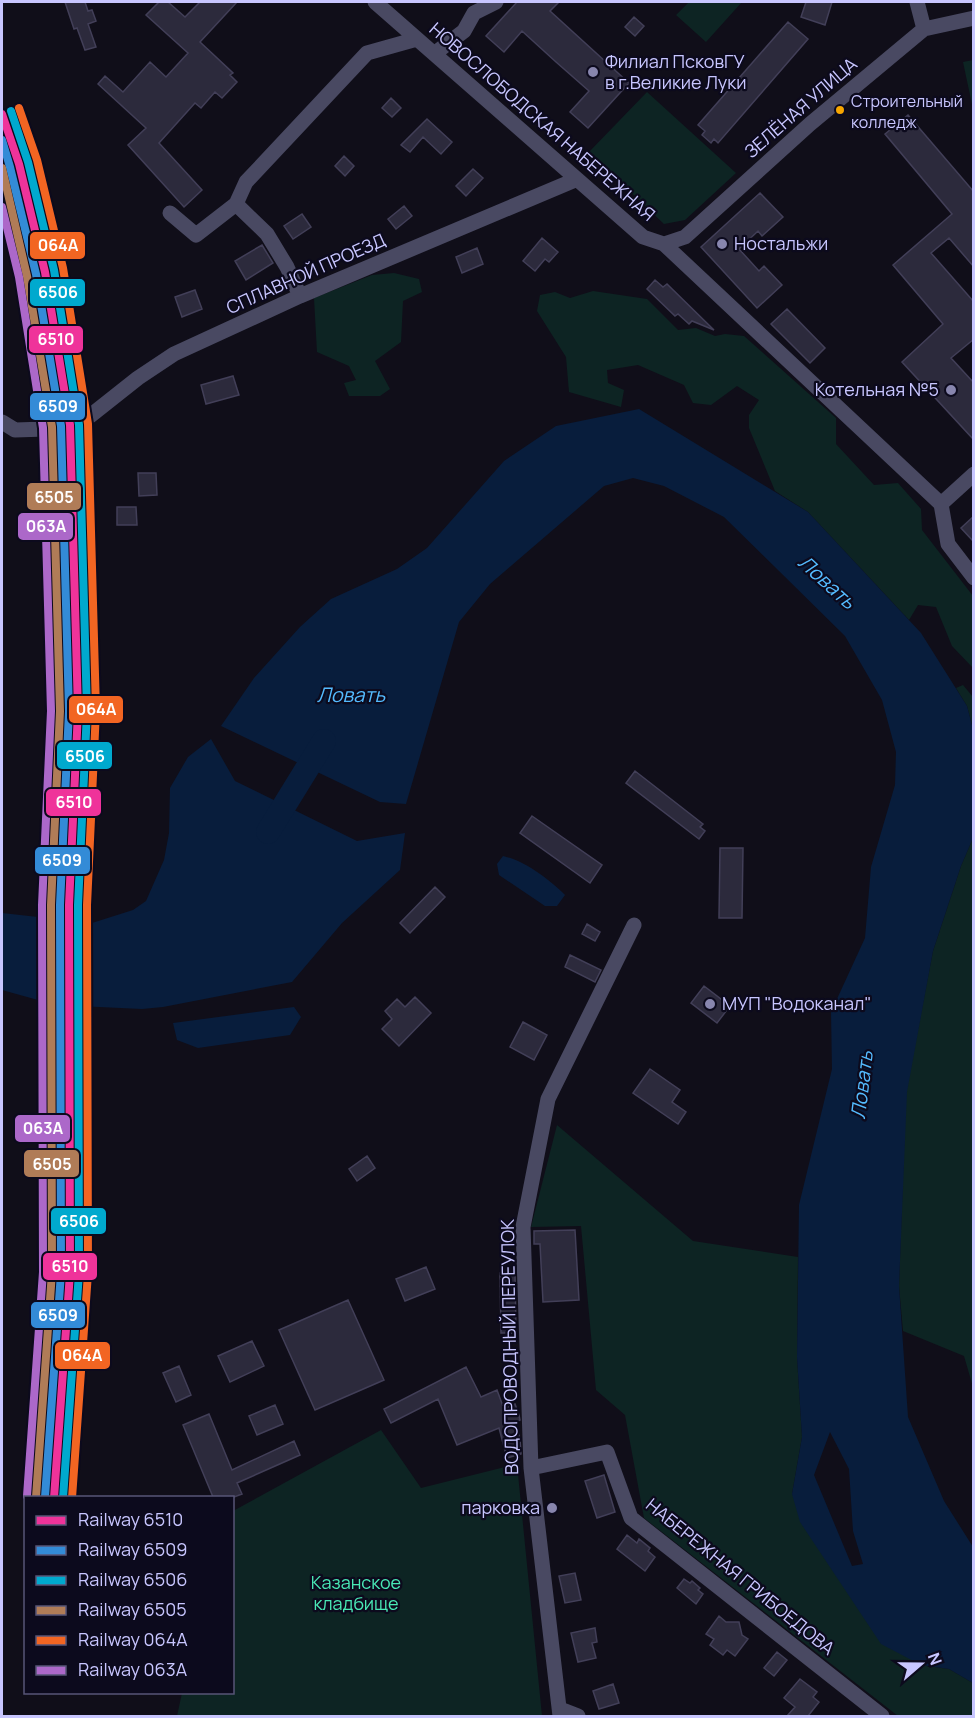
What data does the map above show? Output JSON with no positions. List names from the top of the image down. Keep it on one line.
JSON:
{"streets":{"street":["ЗЕЛЁНАЯ УЛИЦА","НОВОСЛОБОДСКАЯ НАБЕРЕЖНАЯ","СПЛАВНОЙ ПРОЕЗД","ВОДОПРОВОДНЫЙ ПЕРЕУЛОК","НАБЕРЕЖНАЯ ГРИБОЕДОВА"]},"crossings":[["ЗЕЛЁНАЯ УЛИЦА","НОВОСЛОБОДСКАЯ НАБЕРЕЖНАЯ"],["НОВОСЛОБОДСКАЯ НАБЕРЕЖНАЯ","СПЛАВНОЙ ПРОЕЗД"],["ВОДОПРОВОДНЫЙ ПЕРЕУЛОК","НАБЕРЕЖНАЯ ГРИБОЕДОВА"]],"water":["Ловать"],"parks":["Казанское кладбище"],"places":["Филиал ПсковГУ в г.Великие Луки","Строительный колледж","Ностальжи","Котельная №5","МУП \"Водоканал\"","парковка"],"lines":["rail line 064А","rail line 6506","rail line 6510","rail line 6509","rail line 6505","rail line 063А"],"legend":["Railway 6510","Railway 6509","Railway 6506","Railway 6505","Railway 064А","Railway 063А"],"north":"right"}
